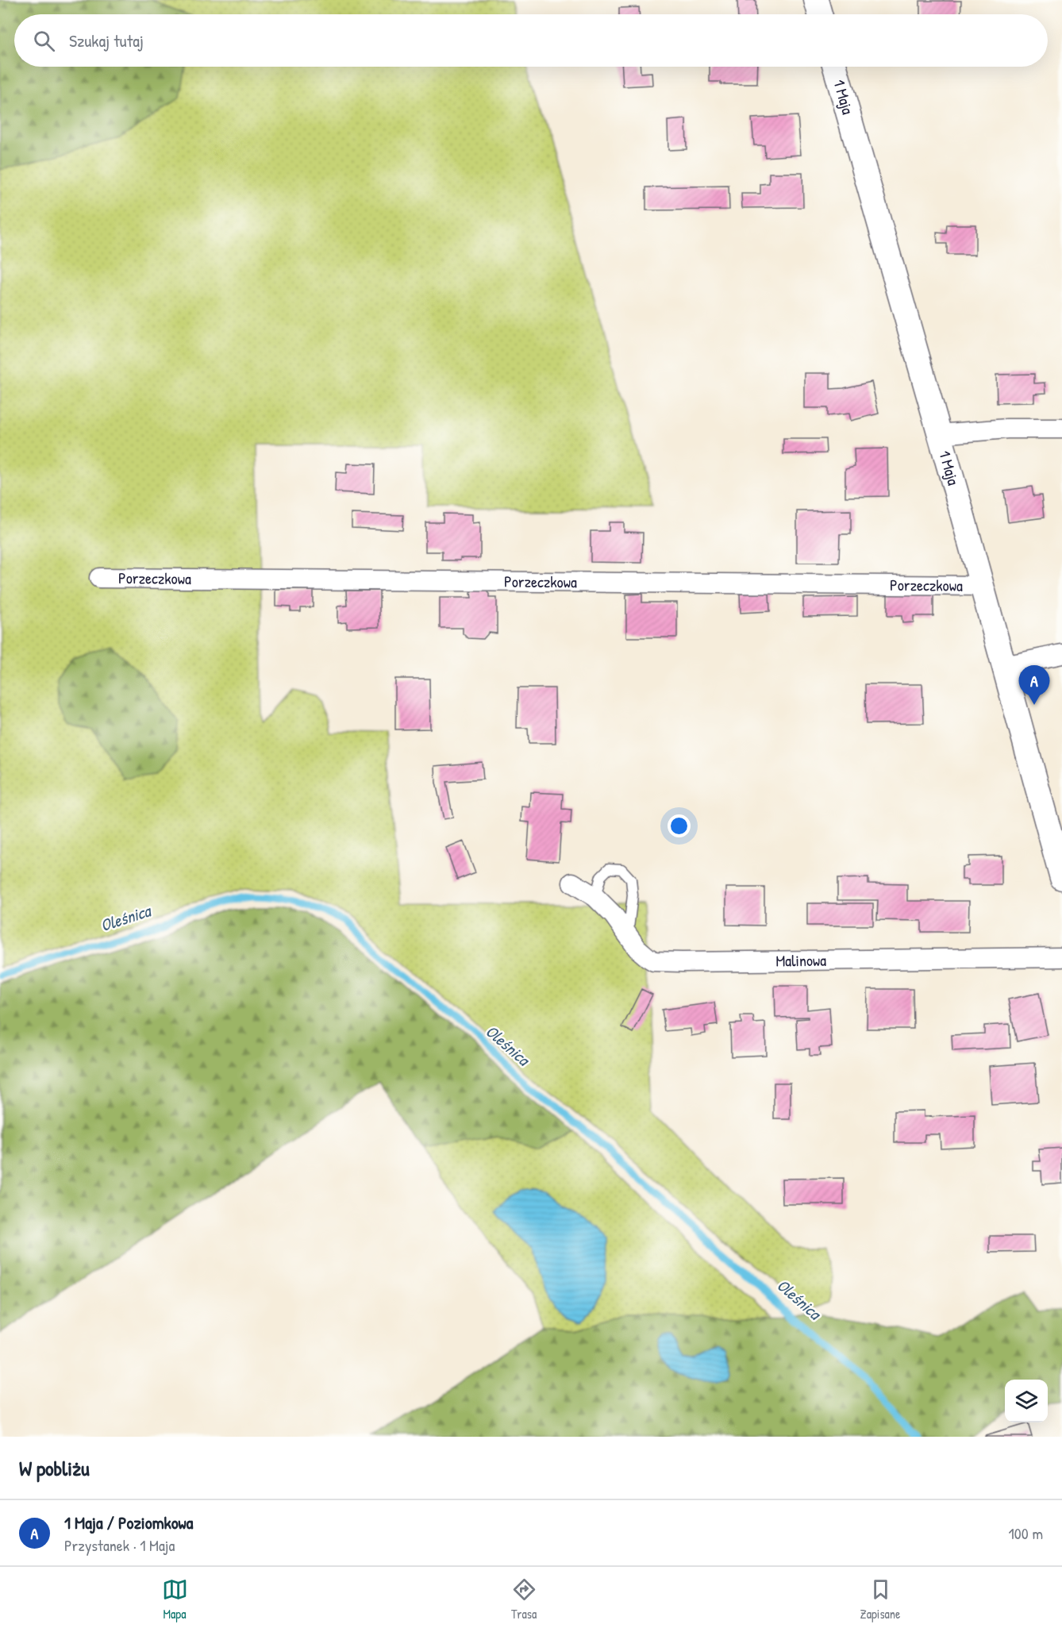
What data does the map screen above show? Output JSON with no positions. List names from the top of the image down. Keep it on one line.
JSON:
{"streets":{"street":["1 Maja","Porzeczkowa","Malinowa"]},"crossings":[["1 Maja","Porzeczkowa"]],"water":["Oleśnica"],"page":{"search":"Szukaj tutaj","pins":"A","heading":"W pobliżu","list":[{"mark":"A","name":"1 Maja / Poziomkowa","note":"Przystanek · 1 Maja","value":"100 m"}],"nav":["Mapa","Trasa","Zapisane"]}}
